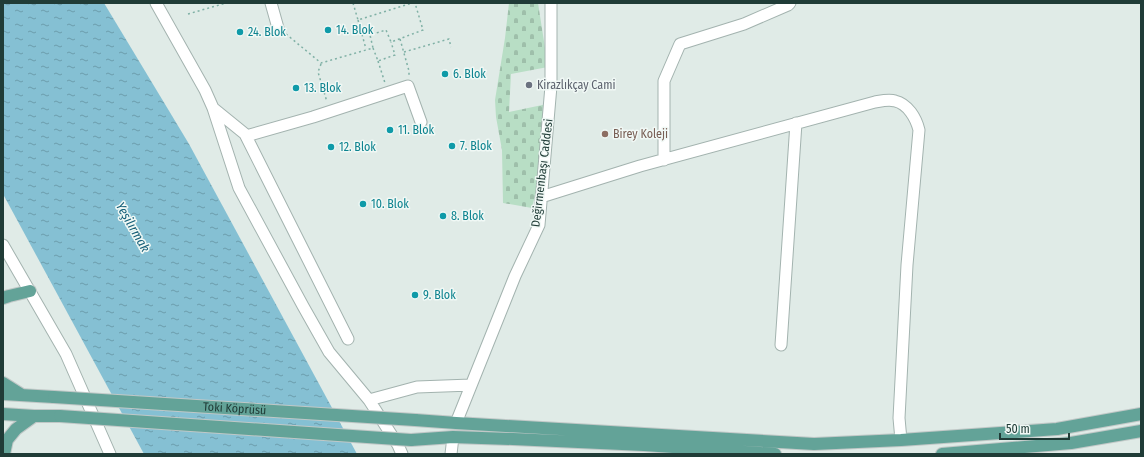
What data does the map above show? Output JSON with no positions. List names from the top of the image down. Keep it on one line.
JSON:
{"streets":{"main road":["Toki Köprüsü"],"street":["Değirmenbaşı Caddesi"]},"crossings":[["Değirmenbaşı Caddesi","Toki Köprüsü"]],"water":["Yeşilırmak"],"places":["14. Blok","24. Blok","6. Blok","Kirazlıkçay Cami","13. Blok","11. Blok","Birey Koleji","7. Blok","12. Blok","10. Blok","8. Blok","9. Blok"],"scale_bar":"50 m"}
